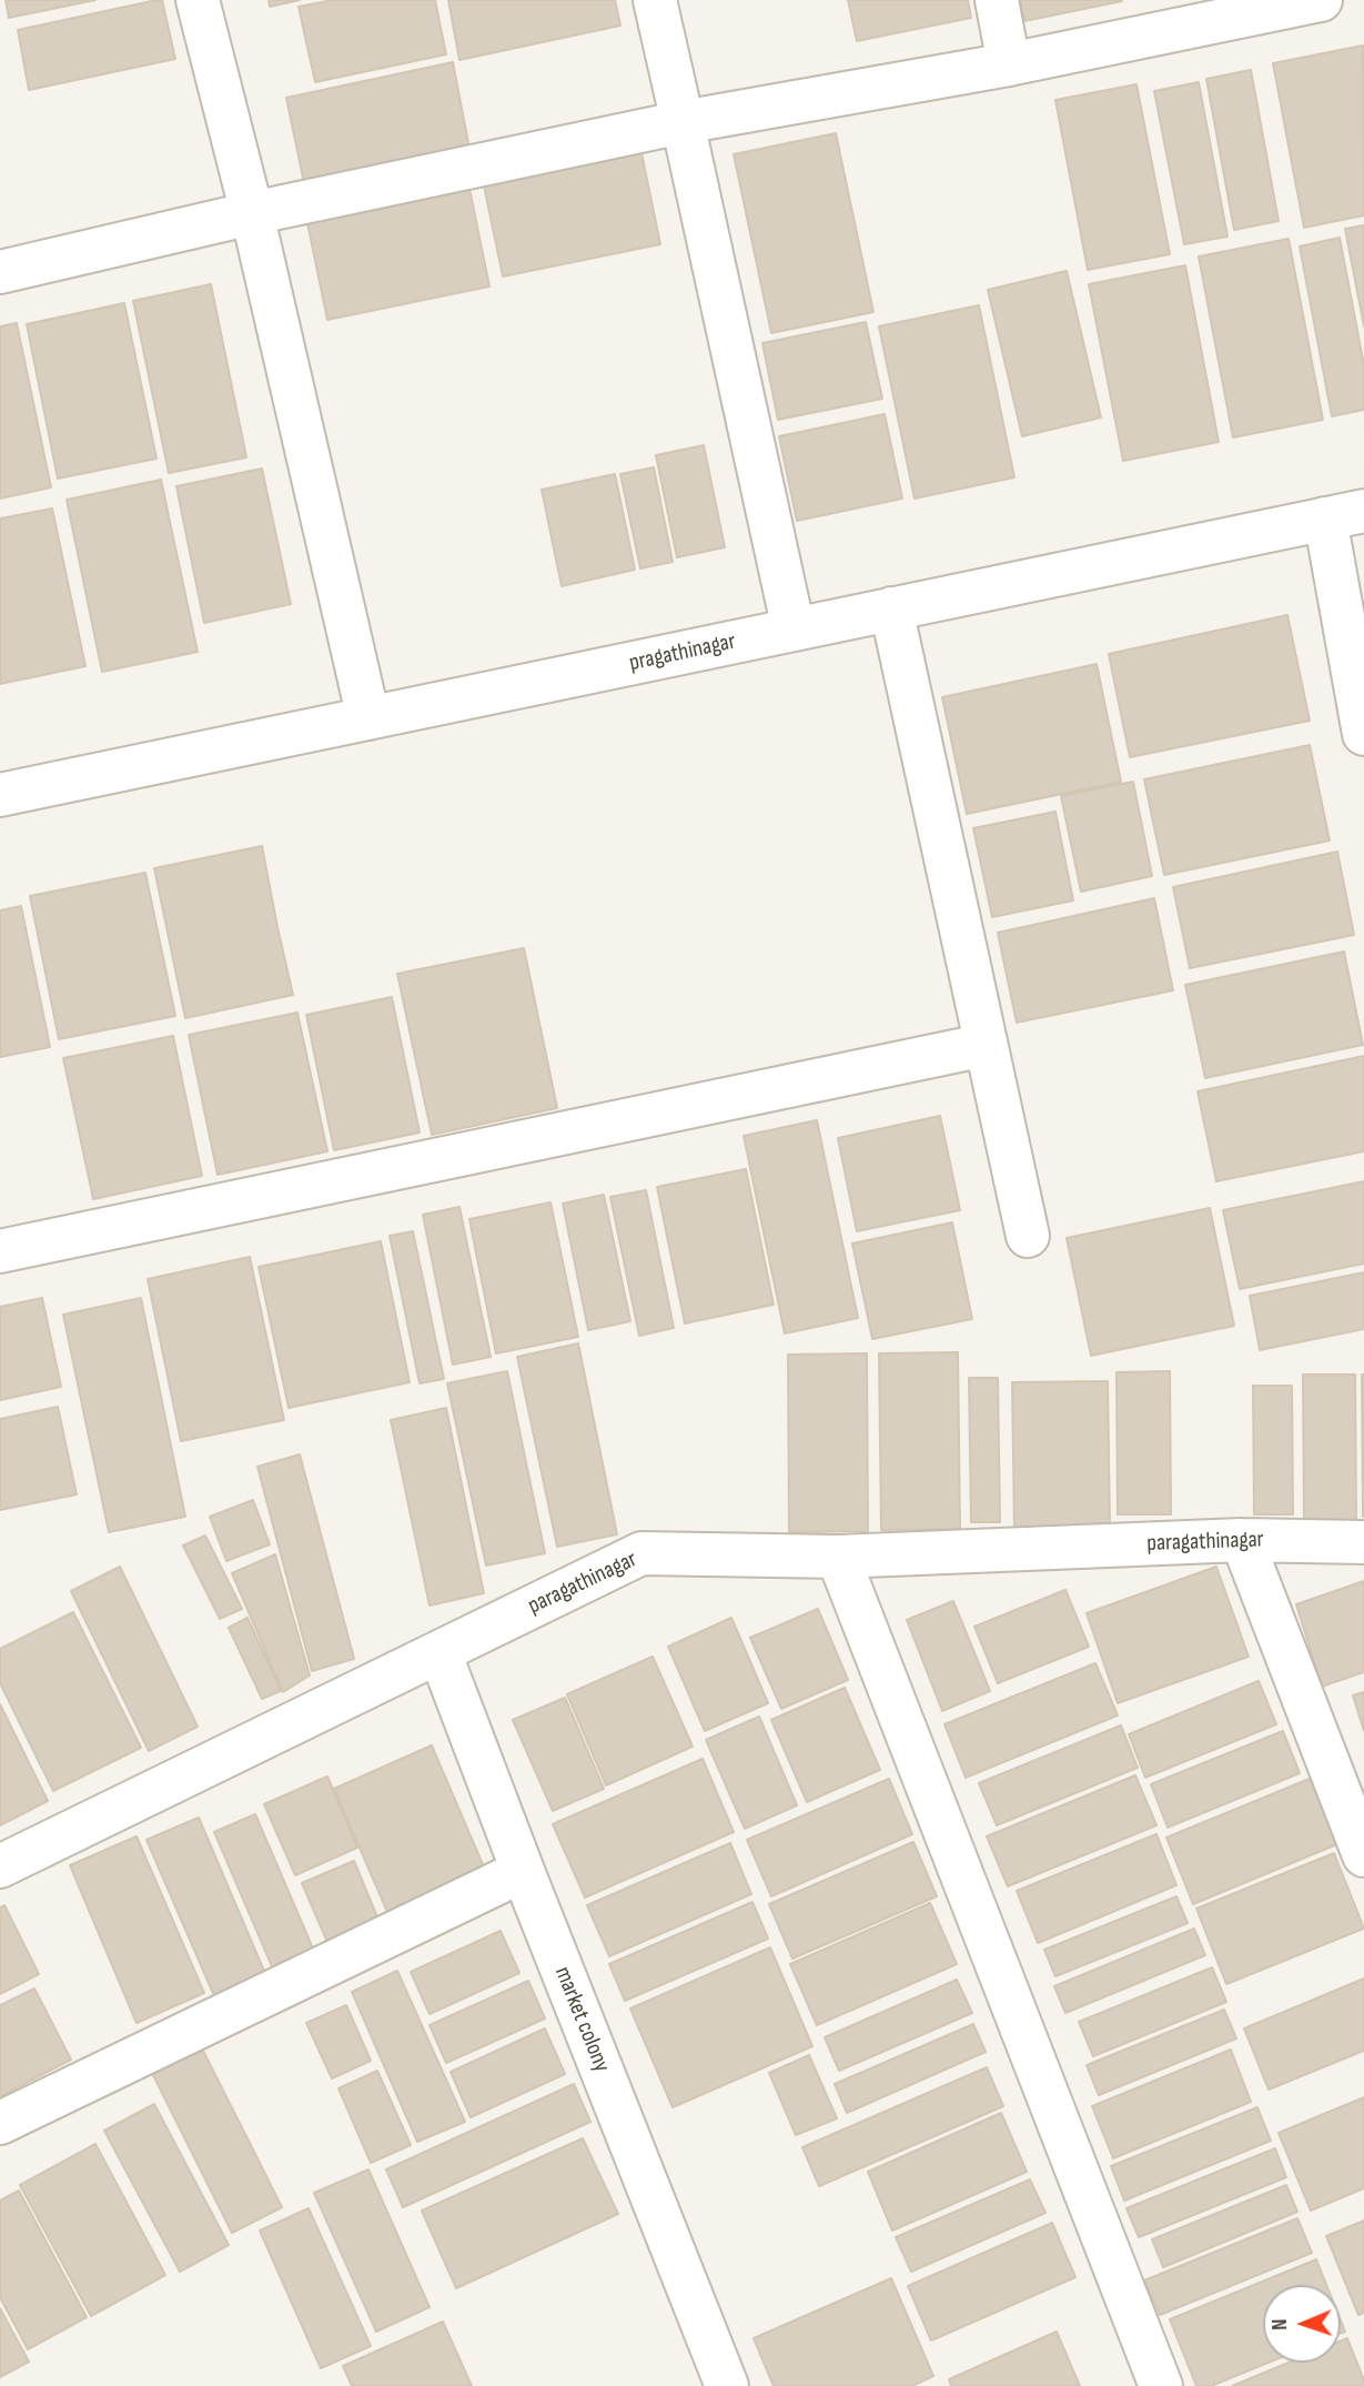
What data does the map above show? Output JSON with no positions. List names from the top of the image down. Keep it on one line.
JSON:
{"streets":{"street":["pragathinagar","paragathinagar","market colony"]},"crossings":[["paragathinagar","market colony"]],"north":"left"}
